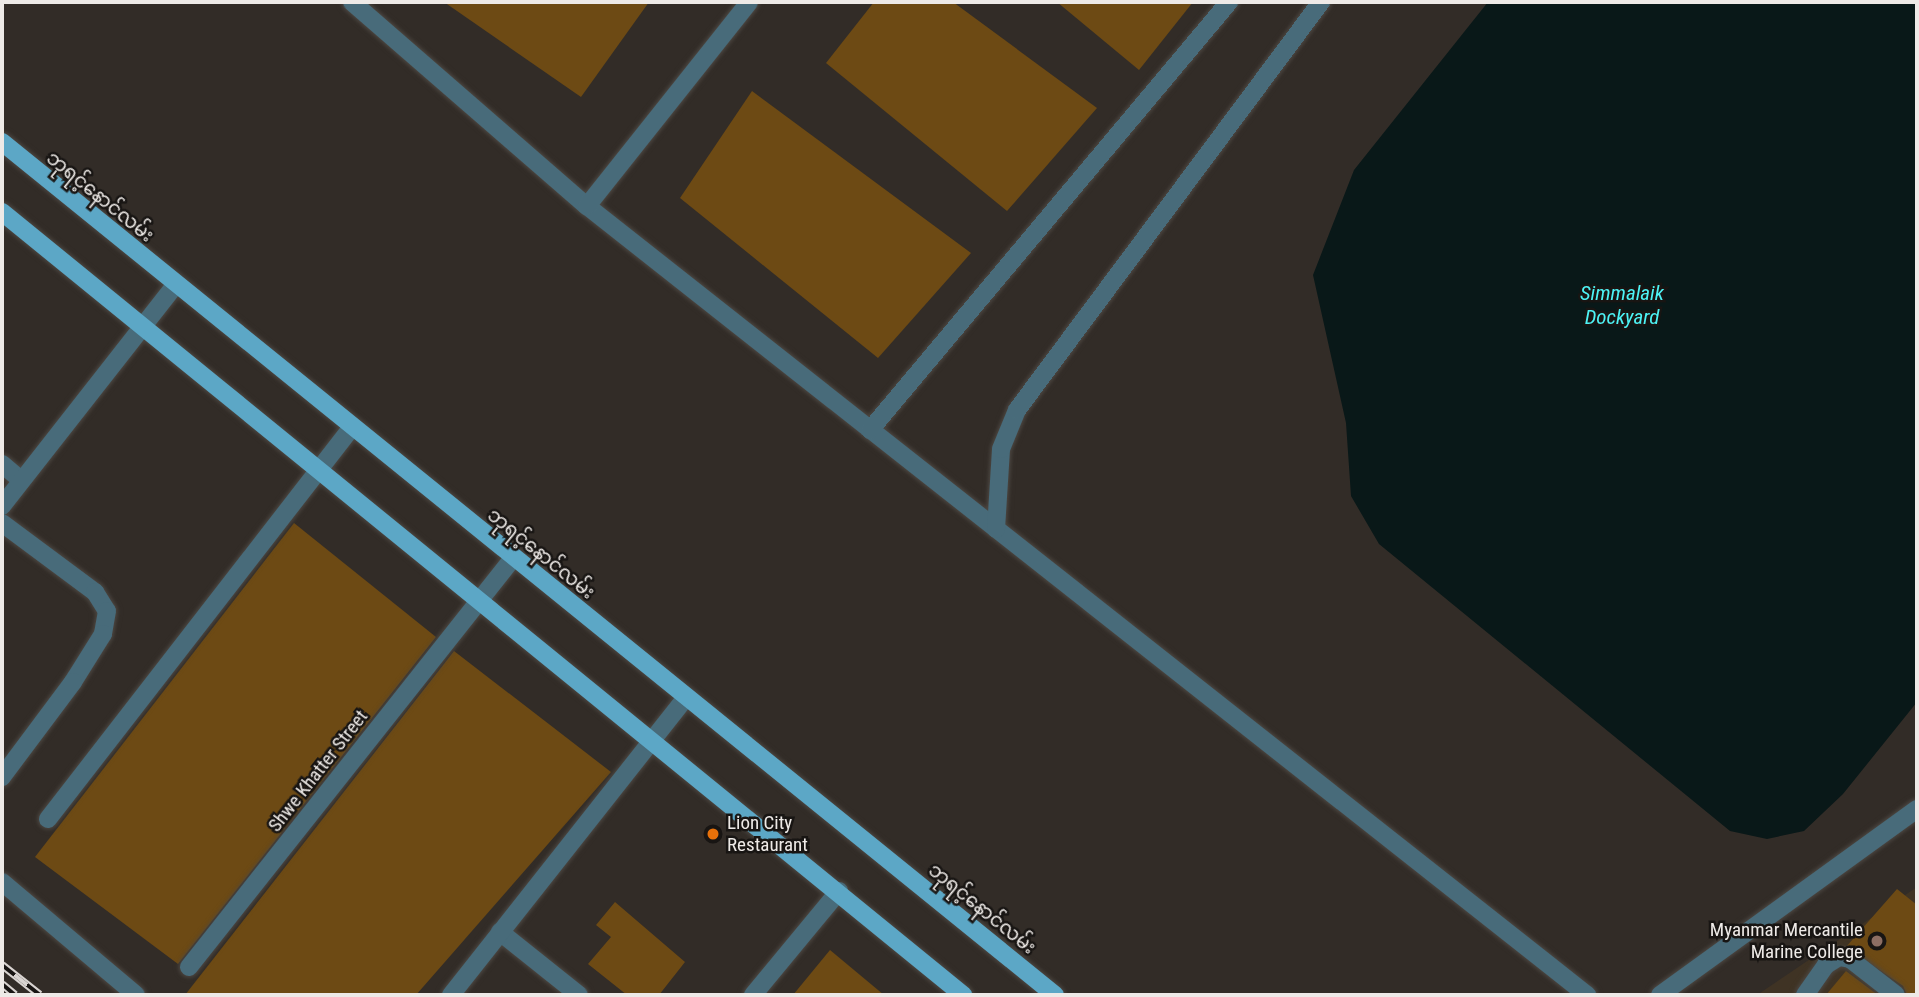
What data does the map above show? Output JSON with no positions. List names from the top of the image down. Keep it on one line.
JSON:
{"streets":{"main road":["ဘုရင့်နောင်လမ်း"],"street":["Shwe Khatter Street"]},"crossings":[["ဘုရင့်နောင်လမ်း","Shwe Khatter Street"]],"water":["Simmalaik Dockyard"],"places":["Lion City Restaurant","Myanmar Mercantile Marine College"]}
